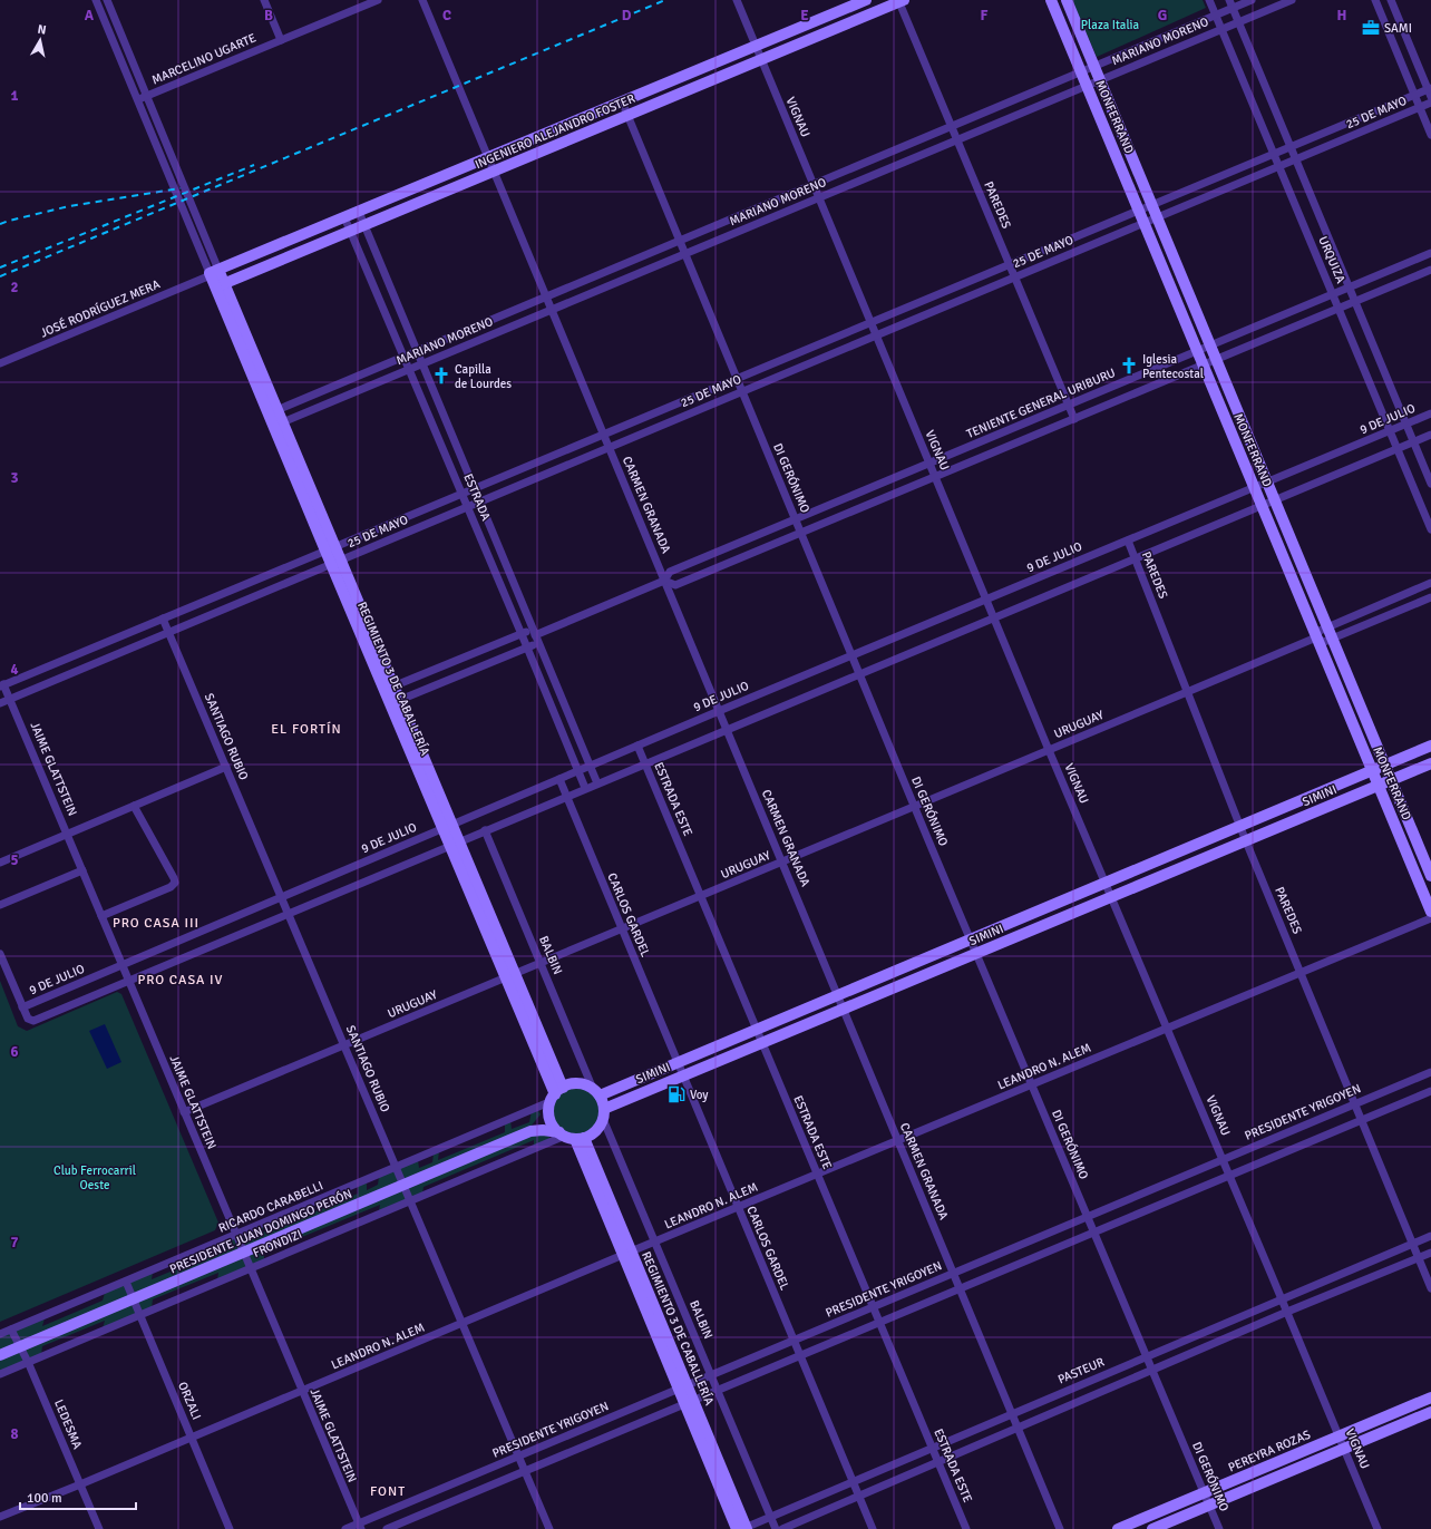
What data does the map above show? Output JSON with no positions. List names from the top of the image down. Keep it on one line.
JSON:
{"streets":{"street":["MARIANO MORENO","MARCELINO UGARTE","25 DE MAYO","VIGNAU","MONFERRAND","INGENIERO ALEJANDRO FOSTER","PAREDES","URQUIZA","JOSÉ RODRÍGUEZ MERA","TENIENTE GENERAL URIBURU","9 DE JULIO","DI GERÓNIMO","ESTRADA","CARMEN GRANADA","REGIMIENTO 3 DE CABALLERÍA","URUGUAY","SANTIAGO RUBIO","JAIME GLATTSTEIN","SIMINI","ESTRADA ESTE","CARLOS GARDEL","BALBIN","LEANDRO N. ALEM","PRESIDENTE YRIGOYEN","RICARDO CARABELLI","PRESIDENTE JUAN DOMINGO PERÓN","FRONDIZI","PASTEUR","ORZALI","LEDESMA","PEREYRA ROZAS"]},"crossings":[["MARIANO MORENO","VIGNAU"],["MARIANO MORENO","MONFERRAND"],["MARIANO MORENO","PAREDES"],["MARIANO MORENO","URQUIZA"],["MARIANO MORENO","DI GERÓNIMO"],["MARIANO MORENO","ESTRADA"],["MARIANO MORENO","CARMEN GRANADA"],["MARIANO MORENO","REGIMIENTO 3 DE CABALLERÍA"],["25 DE MAYO","VIGNAU"],["25 DE MAYO","MONFERRAND"],["25 DE MAYO","PAREDES"],["25 DE MAYO","URQUIZA"],["25 DE MAYO","DI GERÓNIMO"],["25 DE MAYO","ESTRADA"],["25 DE MAYO","CARMEN GRANADA"],["25 DE MAYO","REGIMIENTO 3 DE CABALLERÍA"],["25 DE MAYO","SANTIAGO RUBIO"],["25 DE MAYO","JAIME GLATTSTEIN"],["VIGNAU","INGENIERO ALEJANDRO FOSTER"],["VIGNAU","TENIENTE GENERAL URIBURU"],["VIGNAU","9 DE JULIO"],["VIGNAU","URUGUAY"],["VIGNAU","SIMINI"],["VIGNAU","LEANDRO N. ALEM"],["VIGNAU","PRESIDENTE YRIGOYEN"],["VIGNAU","PASTEUR"],["VIGNAU","PEREYRA ROZAS"],["MONFERRAND","TENIENTE GENERAL URIBURU"],["MONFERRAND","9 DE JULIO"],["MONFERRAND","URUGUAY"],["MONFERRAND","SIMINI"],["INGENIERO ALEJANDRO FOSTER","PAREDES"],["INGENIERO ALEJANDRO FOSTER","JOSÉ RODRÍGUEZ MERA"],["INGENIERO ALEJANDRO FOSTER","DI GERÓNIMO"],["INGENIERO ALEJANDRO FOSTER","ESTRADA"],["INGENIERO ALEJANDRO FOSTER","CARMEN GRANADA"],["INGENIERO ALEJANDRO FOSTER","REGIMIENTO 3 DE CABALLERÍA"],["PAREDES","TENIENTE GENERAL URIBURU"],["PAREDES","9 DE JULIO"],["PAREDES","URUGUAY"],["PAREDES","SIMINI"],["PAREDES","LEANDRO N. ALEM"],["PAREDES","PRESIDENTE YRIGOYEN"],["PAREDES","PASTEUR"],["URQUIZA","TENIENTE GENERAL URIBURU"],["URQUIZA","9 DE JULIO"],["JOSÉ RODRÍGUEZ MERA","REGIMIENTO 3 DE CABALLERÍA"],["TENIENTE GENERAL URIBURU","DI GERÓNIMO"],["TENIENTE GENERAL URIBURU","ESTRADA"],["TENIENTE GENERAL URIBURU","CARMEN GRANADA"],["9 DE JULIO","DI GERÓNIMO"],["9 DE JULIO","ESTRADA"],["9 DE JULIO","CARMEN GRANADA"],["9 DE JULIO","REGIMIENTO 3 DE CABALLERÍA"],["9 DE JULIO","SANTIAGO RUBIO"],["9 DE JULIO","JAIME GLATTSTEIN"],["9 DE JULIO","ESTRADA ESTE"],["9 DE JULIO","CARLOS GARDEL"],["DI GERÓNIMO","URUGUAY"],["DI GERÓNIMO","SIMINI"],["DI GERÓNIMO","LEANDRO N. ALEM"],["DI GERÓNIMO","PRESIDENTE YRIGOYEN"],["DI GERÓNIMO","PASTEUR"],["DI GERÓNIMO","PEREYRA ROZAS"],["CARMEN GRANADA","URUGUAY"],["CARMEN GRANADA","SIMINI"],["CARMEN GRANADA","LEANDRO N. ALEM"],["CARMEN GRANADA","PRESIDENTE YRIGOYEN"],["CARMEN GRANADA","PASTEUR"],["REGIMIENTO 3 DE CABALLERÍA","URUGUAY"],["REGIMIENTO 3 DE CABALLERÍA","SIMINI"],["REGIMIENTO 3 DE CABALLERÍA","BALBIN"],["REGIMIENTO 3 DE CABALLERÍA","LEANDRO N. ALEM"],["REGIMIENTO 3 DE CABALLERÍA","PRESIDENTE YRIGOYEN"],["REGIMIENTO 3 DE CABALLERÍA","RICARDO CARABELLI"],["REGIMIENTO 3 DE CABALLERÍA","PRESIDENTE JUAN DOMINGO PERÓN"],["REGIMIENTO 3 DE CABALLERÍA","FRONDIZI"],["REGIMIENTO 3 DE CABALLERÍA","PASTEUR"],["URUGUAY","SANTIAGO RUBIO"],["URUGUAY","JAIME GLATTSTEIN"],["URUGUAY","ESTRADA ESTE"],["URUGUAY","CARLOS GARDEL"],["URUGUAY","BALBIN"],["SANTIAGO RUBIO","LEANDRO N. ALEM"],["SANTIAGO RUBIO","PRESIDENTE YRIGOYEN"],["SANTIAGO RUBIO","RICARDO CARABELLI"],["SANTIAGO RUBIO","PRESIDENTE JUAN DOMINGO PERÓN"],["SANTIAGO RUBIO","FRONDIZI"],["JAIME GLATTSTEIN","LEANDRO N. ALEM"],["JAIME GLATTSTEIN","PRESIDENTE YRIGOYEN"],["JAIME GLATTSTEIN","RICARDO CARABELLI"],["JAIME GLATTSTEIN","PRESIDENTE JUAN DOMINGO PERÓN"],["JAIME GLATTSTEIN","FRONDIZI"],["SIMINI","ESTRADA ESTE"],["SIMINI","CARLOS GARDEL"],["SIMINI","BALBIN"],["SIMINI","RICARDO CARABELLI"],["SIMINI","PRESIDENTE JUAN DOMINGO PERÓN"],["SIMINI","FRONDIZI"],["ESTRADA ESTE","LEANDRO N. ALEM"],["ESTRADA ESTE","PRESIDENTE YRIGOYEN"],["ESTRADA ESTE","PASTEUR"],["CARLOS GARDEL","LEANDRO N. ALEM"],["CARLOS GARDEL","PRESIDENTE YRIGOYEN"],["CARLOS GARDEL","PASTEUR"],["BALBIN","LEANDRO N. ALEM"],["BALBIN","PRESIDENTE YRIGOYEN"],["BALBIN","RICARDO CARABELLI"],["BALBIN","PRESIDENTE JUAN DOMINGO PERÓN"],["BALBIN","FRONDIZI"],["BALBIN","PASTEUR"],["LEANDRO N. ALEM","ORZALI"],["LEANDRO N. ALEM","LEDESMA"],["RICARDO CARABELLI","PRESIDENTE JUAN DOMINGO PERÓN"],["RICARDO CARABELLI","FRONDIZI"],["RICARDO CARABELLI","ORZALI"],["RICARDO CARABELLI","LEDESMA"],["PRESIDENTE JUAN DOMINGO PERÓN","FRONDIZI"],["PRESIDENTE JUAN DOMINGO PERÓN","ORZALI"],["PRESIDENTE JUAN DOMINGO PERÓN","LEDESMA"],["FRONDIZI","ORZALI"],["FRONDIZI","LEDESMA"]],"districts":["EL FORTÍN","PRO CASA III","PRO CASA IV","FONT"],"parks":["Plaza Italia","Club Ferrocarril Oeste"],"places":{"office":["SAMI"],"church":["Iglesia Pentecostal","Capilla de Lourdes"],"fuel station":["Voy"]},"scale_bar":"100 m","north":"top","grid":{"columns":["A","B","C","D","E","F","G","H"],"rows":["1","2","3","4","5","6","7","8"]}}
